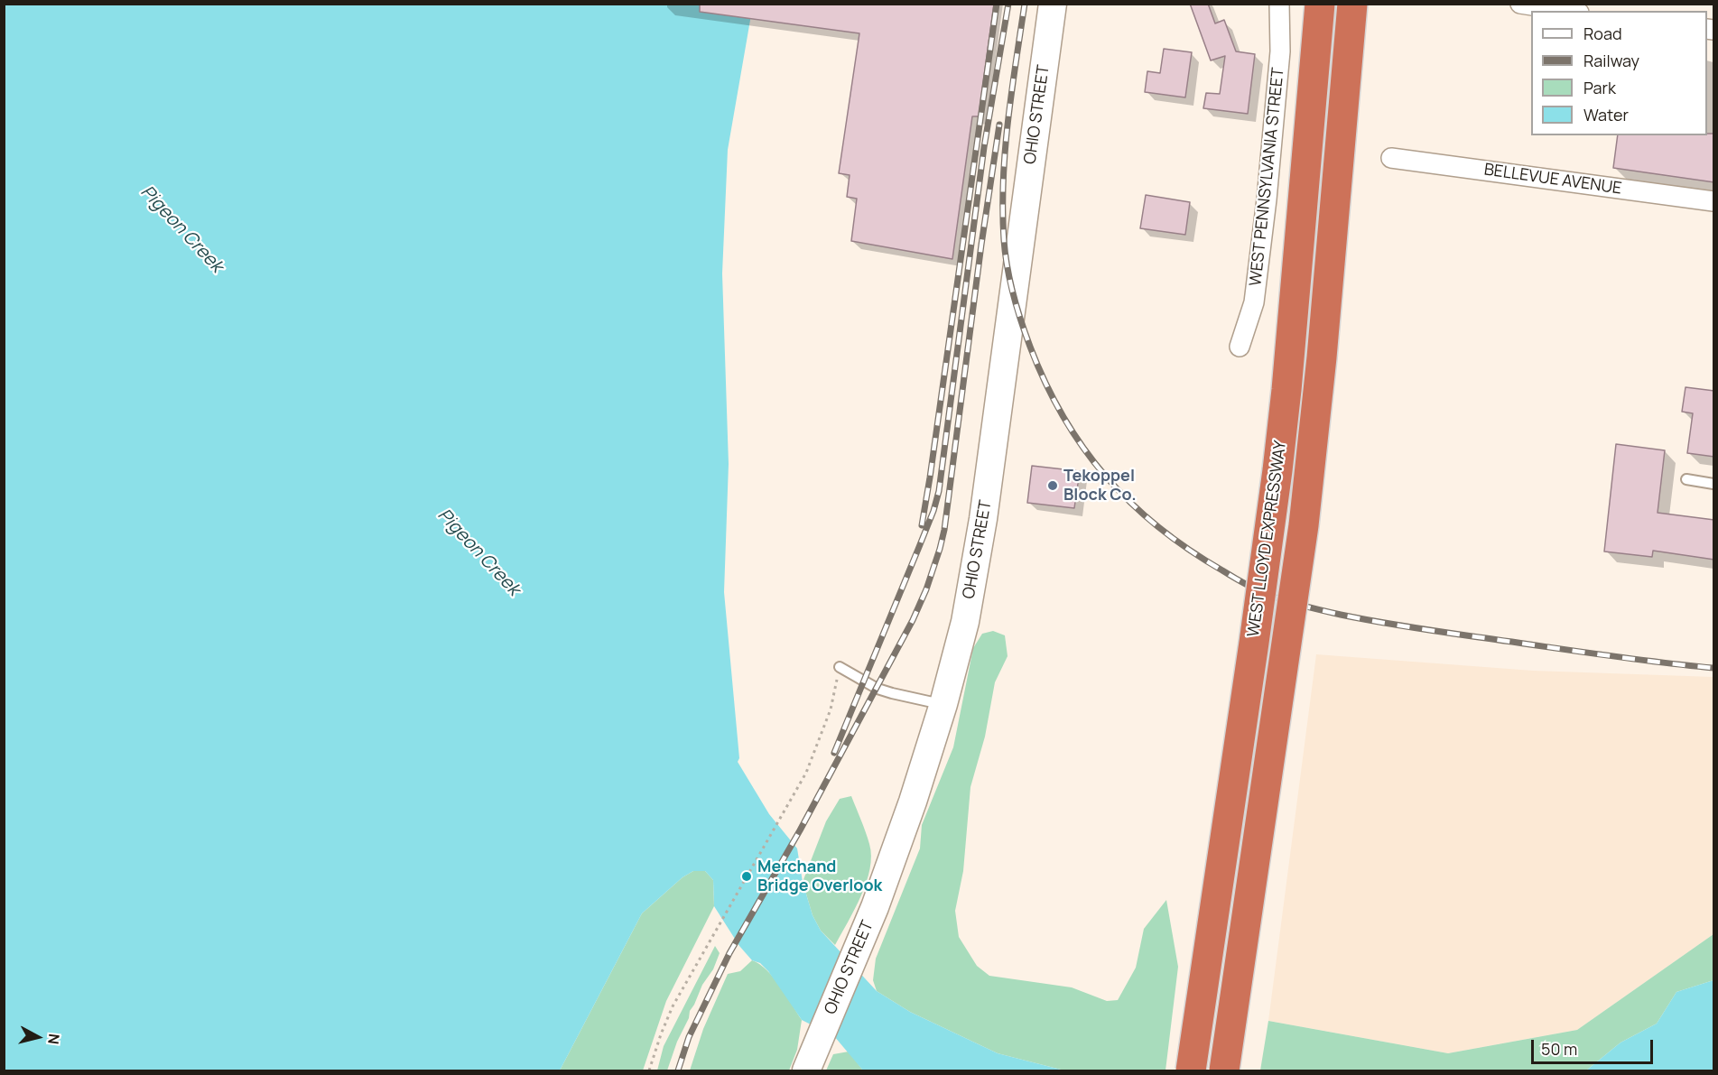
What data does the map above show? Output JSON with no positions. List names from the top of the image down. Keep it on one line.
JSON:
{"streets":{"highway":["WEST LLOYD EXPRESSWAY"],"street":["OHIO STREET","WEST PENNSYLVANIA STREET","BELLEVUE AVENUE"]},"water":["Pigeon Creek"],"places":["Tekoppel Block Co.","Merchand Bridge Overlook"],"legend":["Road","Railway","Park","Water"],"scale_bar":"50 m","north":"right"}
